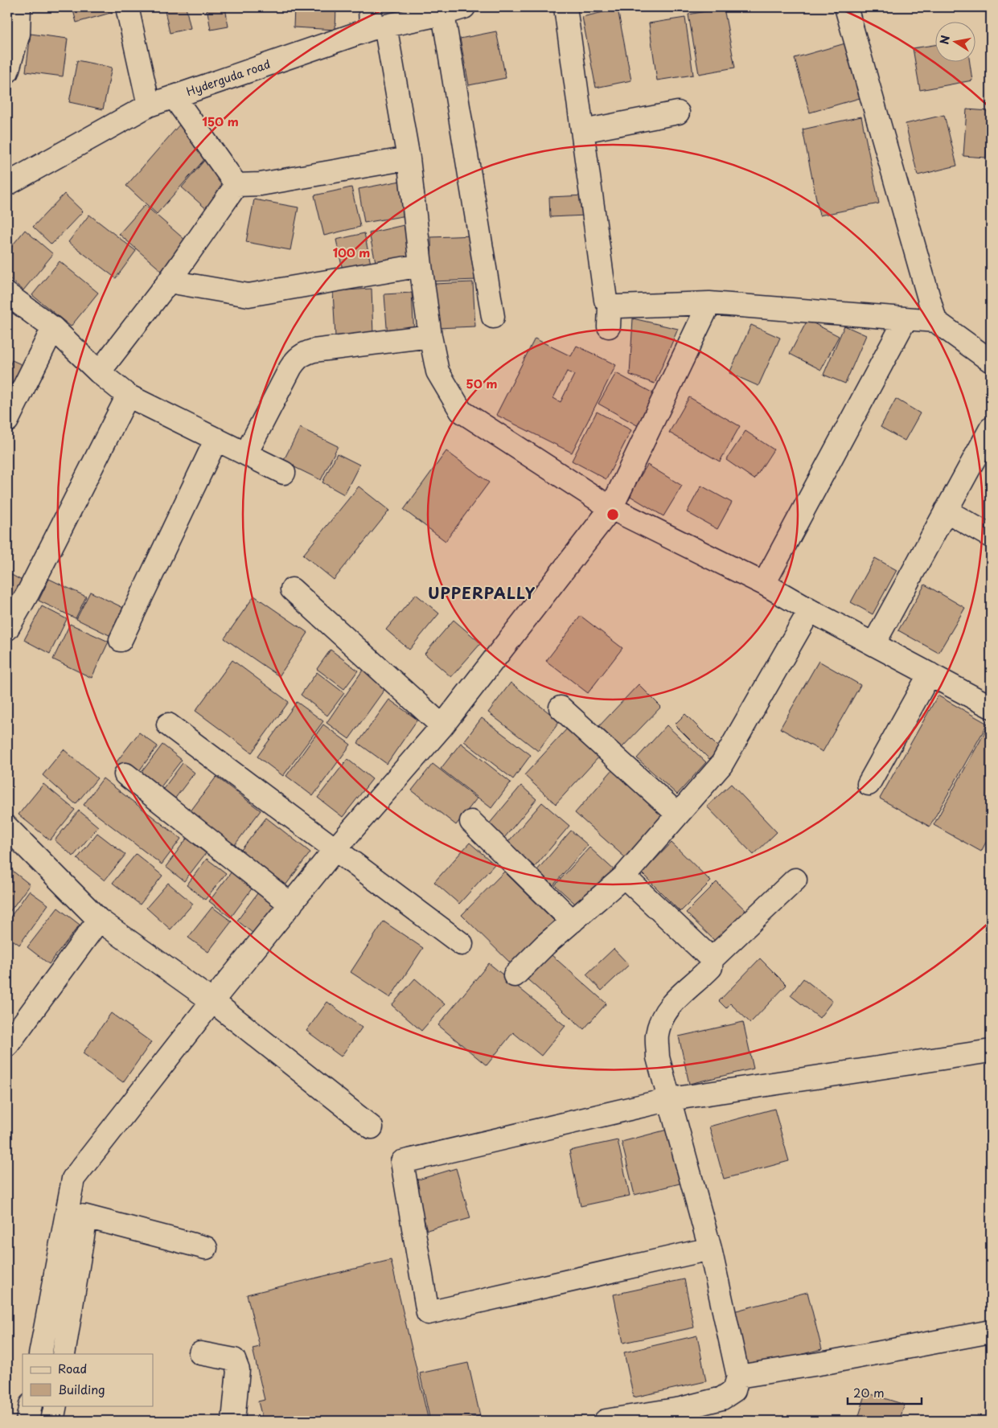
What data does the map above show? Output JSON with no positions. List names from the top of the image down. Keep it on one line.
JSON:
{"streets":{"street":["Hyderguda road"]},"districts":["UPPERPALLY"],"legend":["Road","Building"],"scale_bar":"20 m","north":"left","rings":["150 m","100 m","50 m"]}
